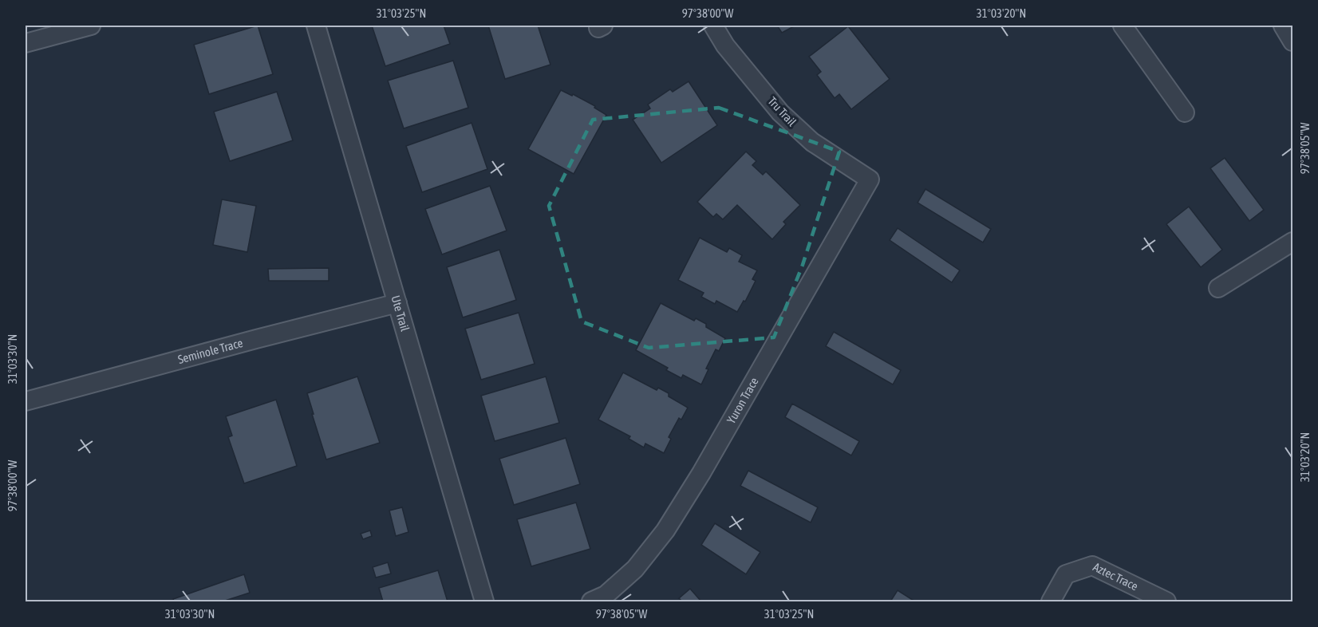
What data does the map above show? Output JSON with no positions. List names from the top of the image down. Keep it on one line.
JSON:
{"streets":{"street":["Tru Trail","Ute Trail","Seminole Trace","Yuron Trace","Aztec Trace"]},"crossings":[["Tru Trail","Yuron Trace"],["Ute Trail","Seminole Trace"]],"coordinates":["31°03'25\"N","97°38'00\"W","31°03'20\"N","97°38'05\"W","31°03'30\"N"]}
